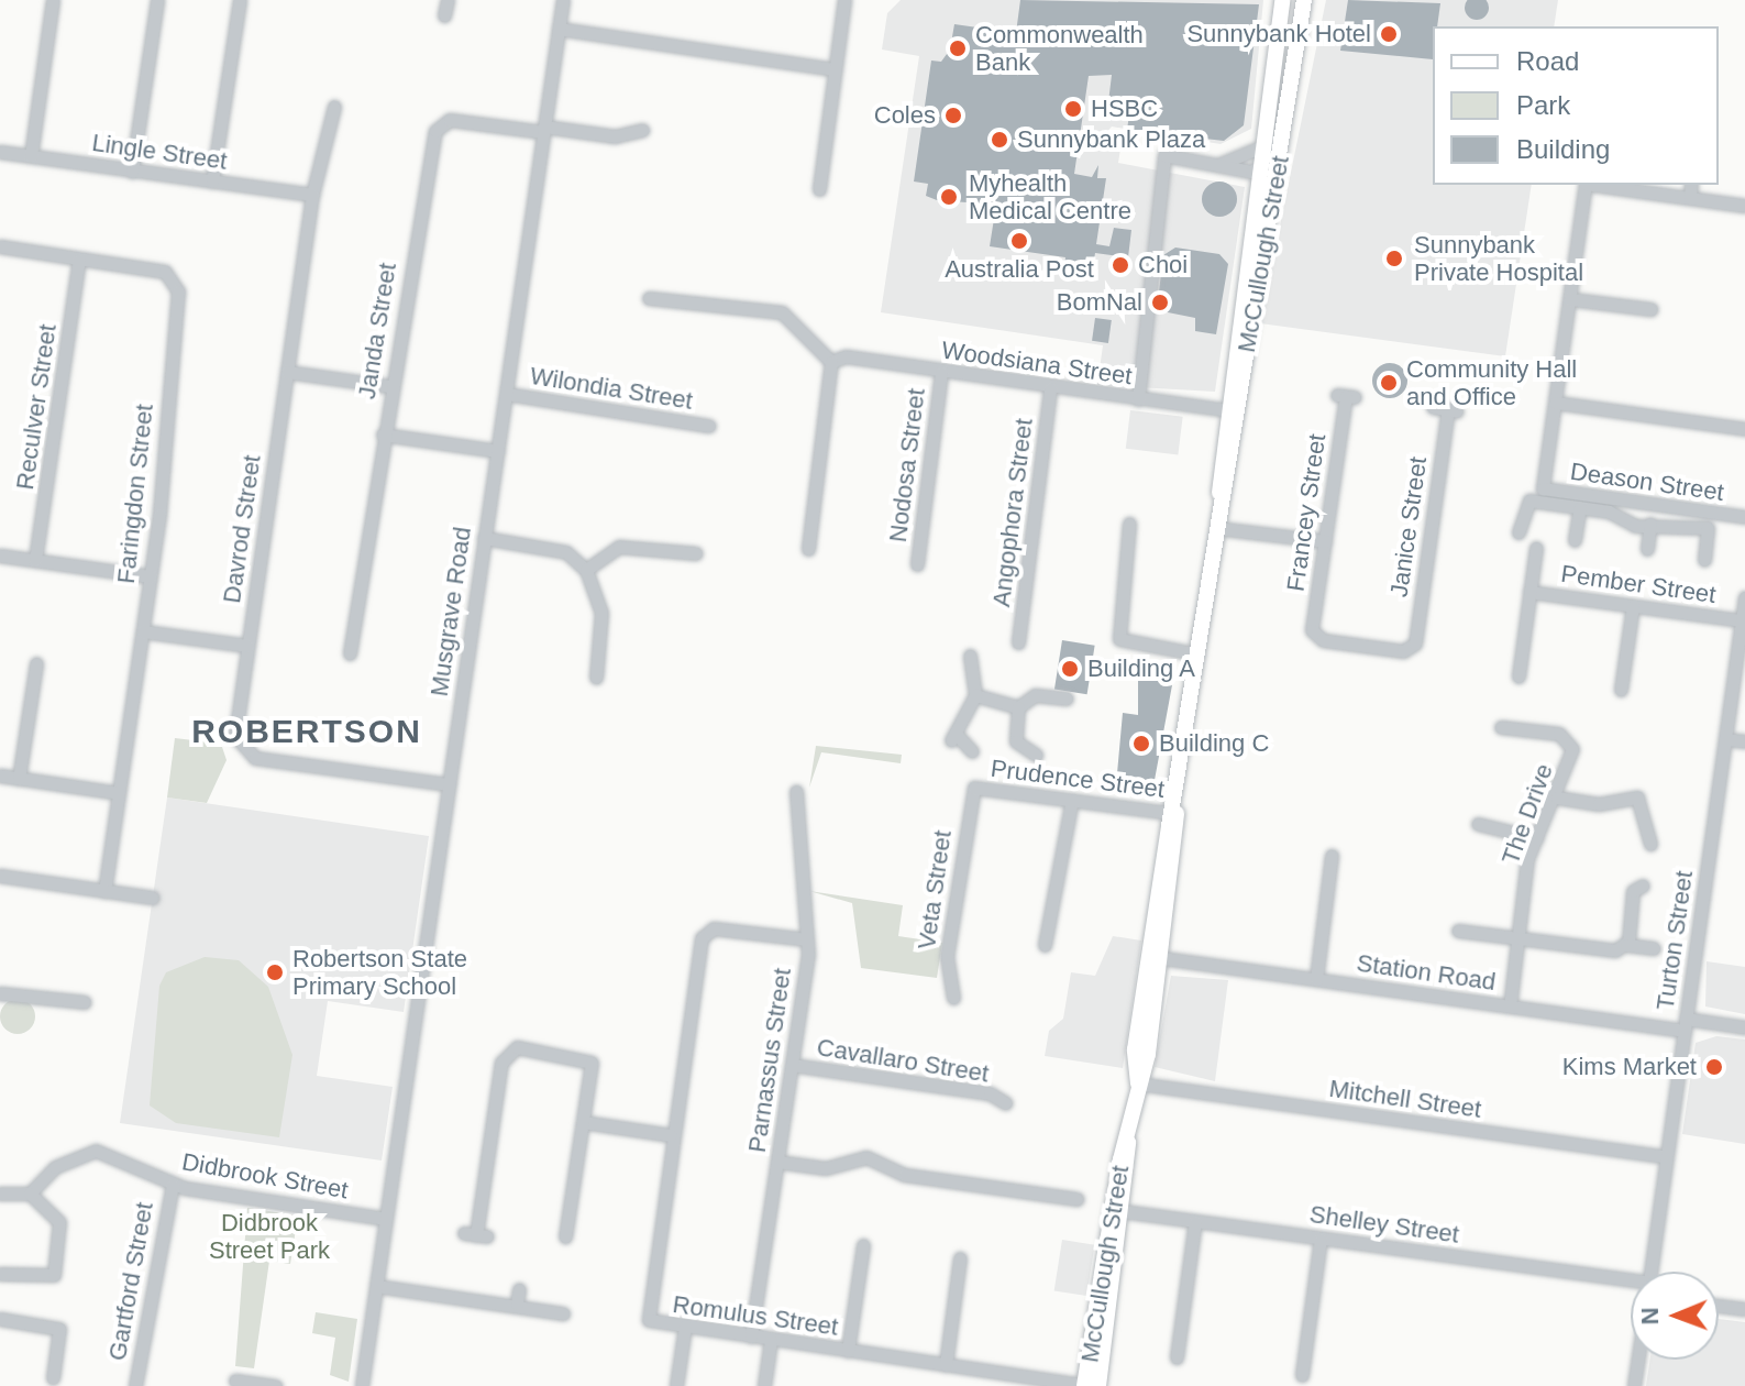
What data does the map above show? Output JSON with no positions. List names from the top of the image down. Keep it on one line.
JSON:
{"streets":{"main road":["McCullough Street"],"street":["Lingle Street","Janda Street","Woodsiana Street","Wilondia Street","Reculver Street","Nodosa Street","Deason Street","Faringdon Street","Angophora Street","Francey Street","Janice Street","Davrod Street","Pember Street","Musgrave Road","Prudence Street","The Drive","Veta Street","Turton Street","Station Road","Parnassus Street","Cavallaro Street","Mitchell Street","Didbrook Street","Shelley Street","Gartford Street","Romulus Street"]},"crossings":[["Lingle Street","Davrod Street"],["McCullough Street","Woodsiana Street"],["McCullough Street","Prudence Street"],["McCullough Street","Station Road"],["McCullough Street","Mitchell Street"],["McCullough Street","Shelley Street"],["McCullough Street","Romulus Street"],["Janda Street","Musgrave Road"],["Woodsiana Street","Nodosa Street"],["Woodsiana Street","Angophora Street"],["Wilondia Street","Musgrave Road"],["Reculver Street","Faringdon Street"],["Francey Street","Janice Street"],["Davrod Street","Musgrave Road"],["Pember Street","Turton Street"],["Musgrave Road","Didbrook Street"],["Prudence Street","Veta Street"],["The Drive","Station Road"],["Turton Street","Station Road"],["Turton Street","Mitchell Street"],["Parnassus Street","Cavallaro Street"],["Parnassus Street","Romulus Street"],["Didbrook Street","Gartford Street"]],"districts":["ROBERTSON"],"parks":["Didbrook Street Park"],"places":["Sunnybank Hotel","Commonwealth Bank","HSBC","Coles","Sunnybank Plaza","Myhealth Medical Centre","Australia Post","Sunnybank Private Hospital","Choi","BomNal","Community Hall and Office","Building A","Building C","Robertson State Primary School","Kims Market"],"legend":["Road","Park","Building"],"north":"left"}
